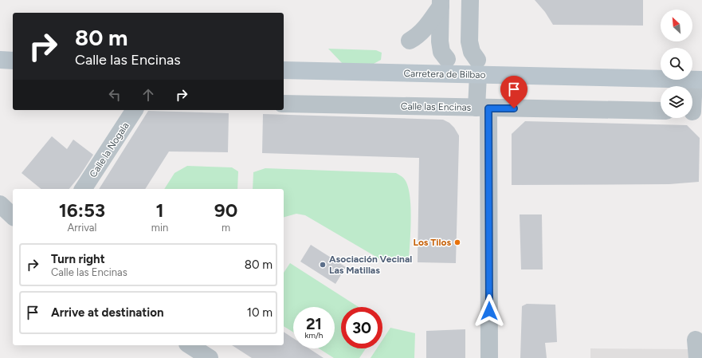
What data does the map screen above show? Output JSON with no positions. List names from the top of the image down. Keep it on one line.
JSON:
{"streets":{"main road":["Carretera de Bilbao"],"street":["Calle las Encinas","Calle la Nogala"]},"places":["Los Tilos","Asociación Vecinal Las Matillas"],"north":"top left","page":{"turn":["80 m","Calle las Encinas"],"eta":["16:53","Arrival","1","min","90","m"],"list":[{"name":"Turn right","note":"Calle las Encinas","value":"80 m"},{"name":"Arrive at destination","value":"10 m"}],"speed":"21 km/h","limit":"30"}}
